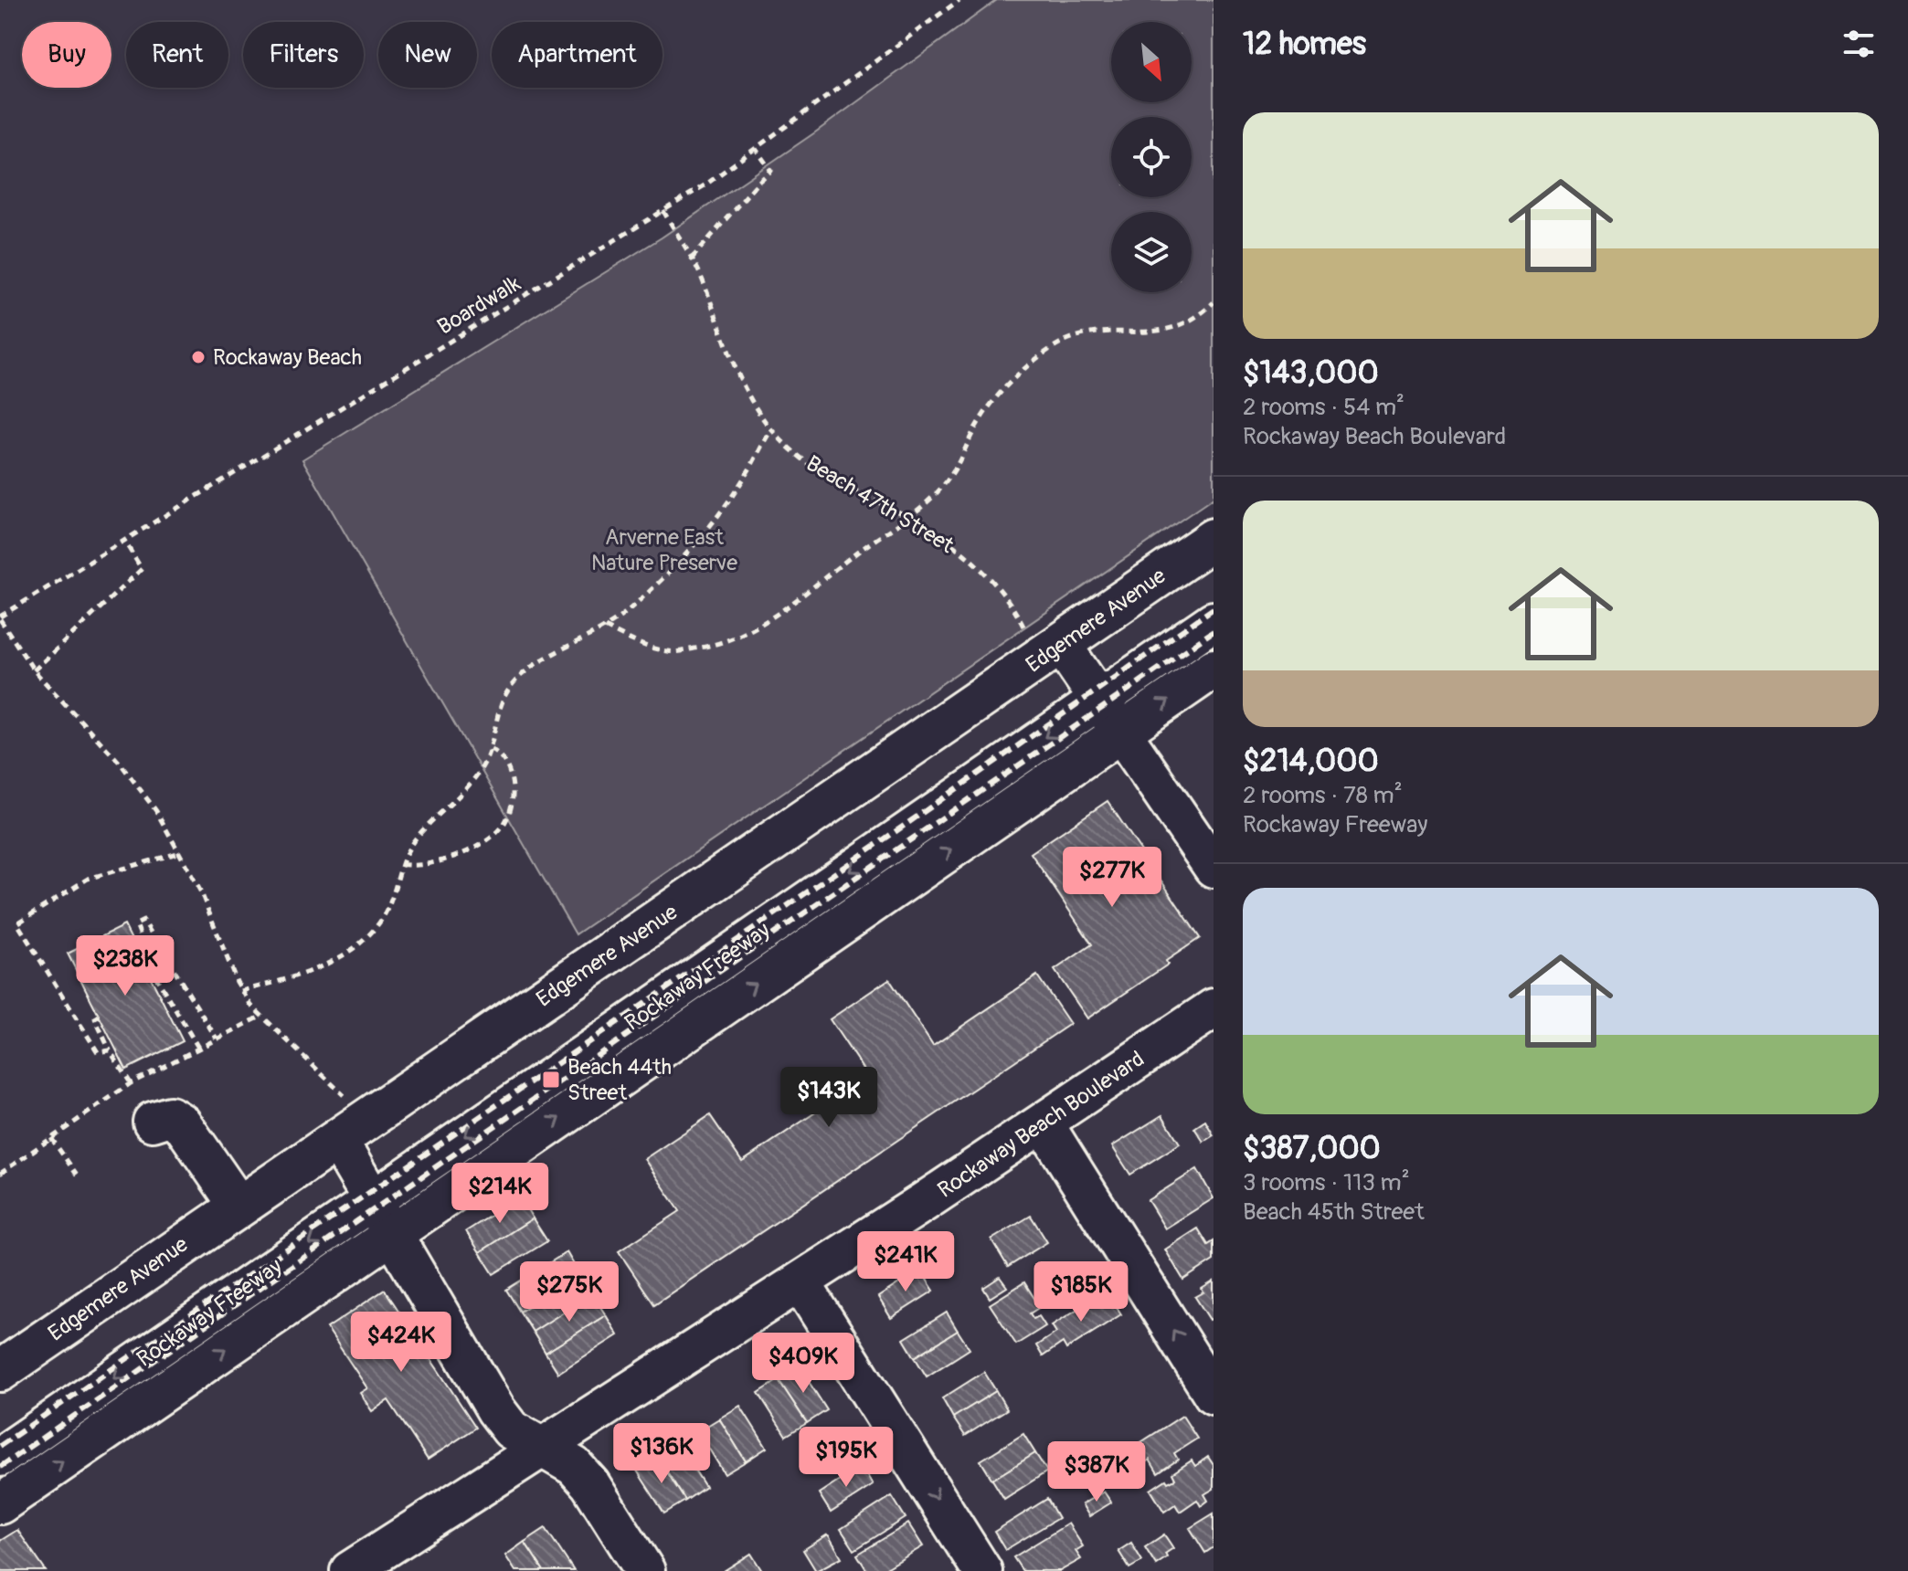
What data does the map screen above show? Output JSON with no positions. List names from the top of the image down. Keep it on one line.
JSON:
{"streets":{"main road":["Edgemere Avenue"],"street":["Rockaway Freeway","Rockaway Beach Boulevard"],"path":["Boardwalk","Beach 47th Street"]},"crossings":[["Boardwalk","Beach 47th Street"],["Beach 47th Street","Edgemere Avenue"]],"parks":["Arverne East Nature Preserve"],"places":{"other":["Rockaway Beach"],"transit":["Beach 44th Street"]},"north":"bottom right","page":{"heading":"12 homes","chip":["Buy","Rent","Filters","New","Apartment"],"list":[{"name":"$143,000","note":"2 rooms · 54 m² · Rockaway Beach Boulevard"},{"name":"$214,000","note":"2 rooms · 78 m² · Rockaway Freeway"},{"name":"$387,000","note":"3 rooms · 113 m² · Beach 45th Street"}],"price":["$277K","$238K","$143K","$214K","$241K","$275K","$185K","$424K","$409K","$136K","$195K","$387K"]}}
